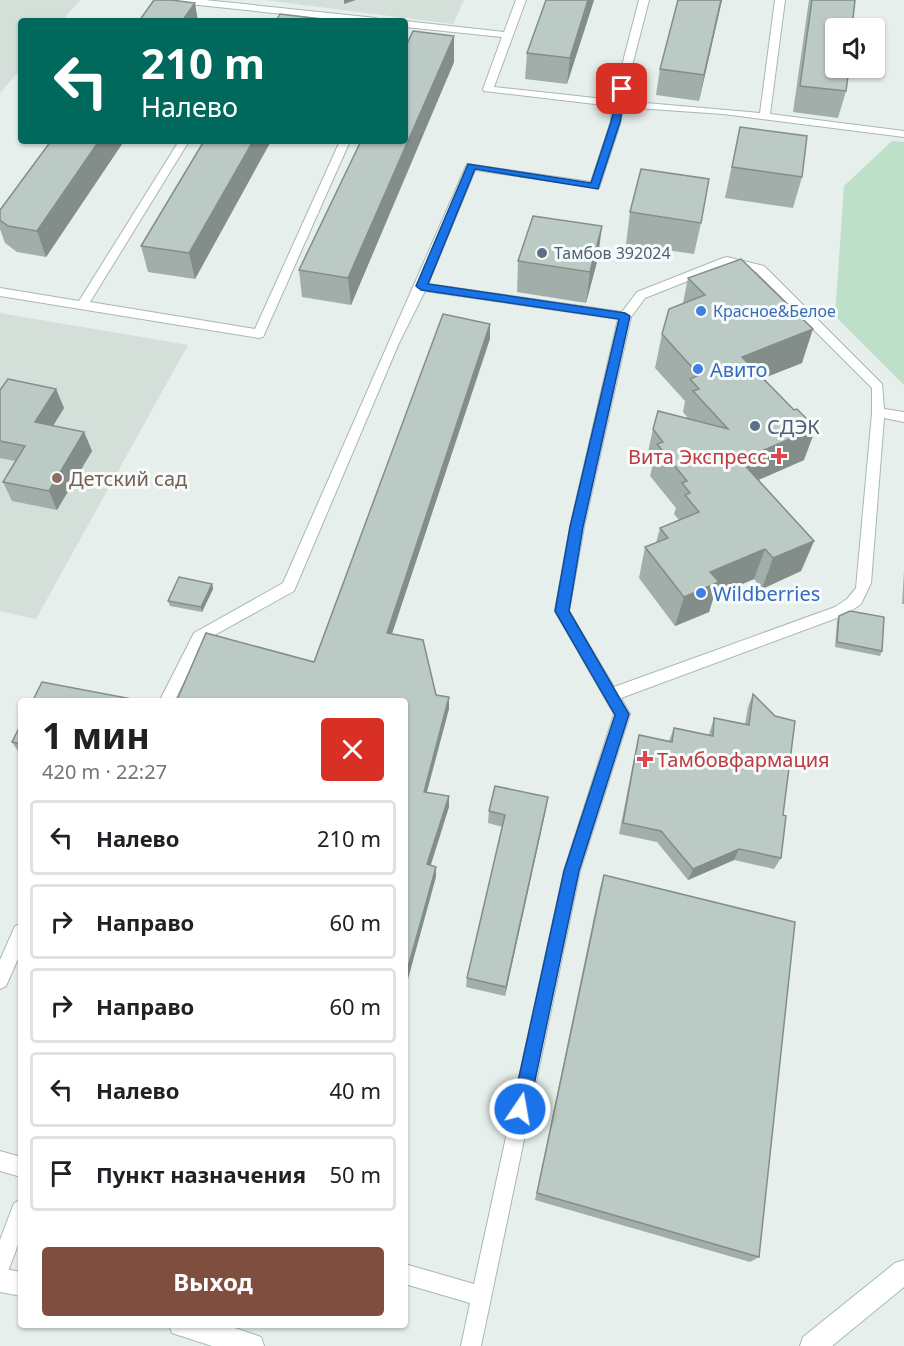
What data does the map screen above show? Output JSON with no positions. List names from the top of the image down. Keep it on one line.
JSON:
{"places":{"other":["Тамбов 392024","Красное&Белое","Авито","СДЭК","Детский сад","Wildberries"],"health":["Вита Экспресс","Тамбовфармация"]},"page":{"turn":["210 m","Налево"],"heading":["1 мин","420 m · 22:27"],"list":[{"name":"Налево","value":"210 m"},{"name":"Направо","value":"60 m"},{"name":"Направо","value":"60 m"},{"name":"Налево","value":"40 m"},{"name":"Пункт назначения","value":"50 m"}],"buttons":"Выход"}}
